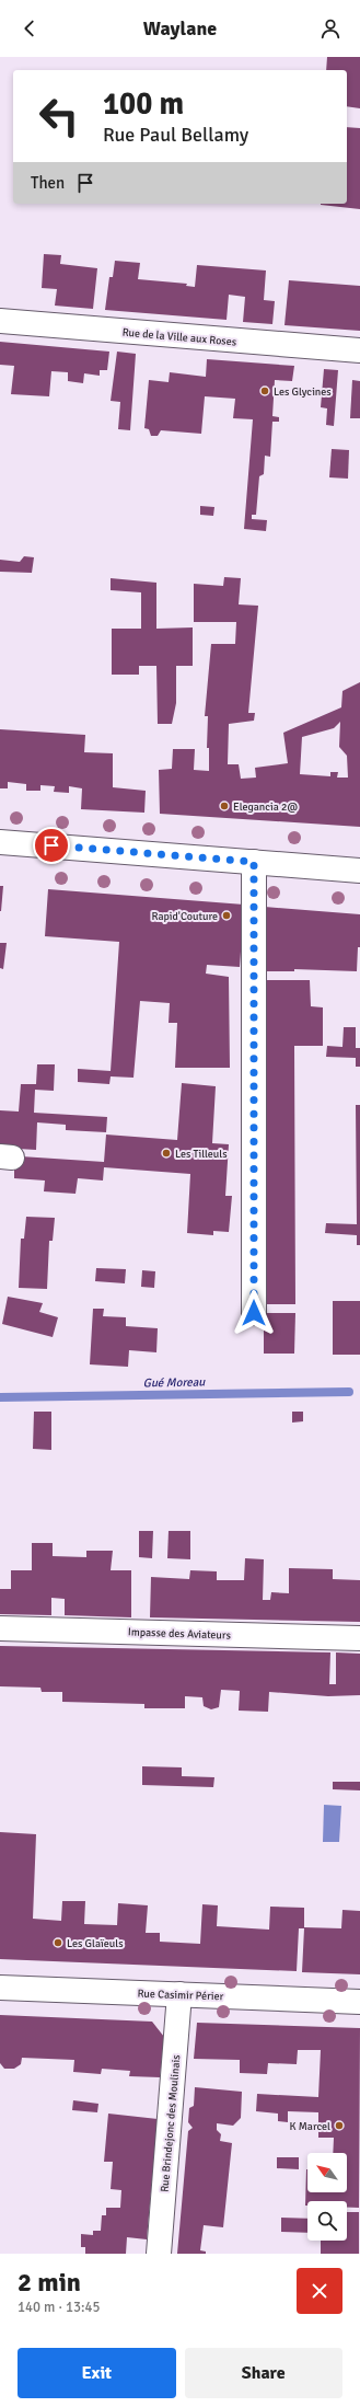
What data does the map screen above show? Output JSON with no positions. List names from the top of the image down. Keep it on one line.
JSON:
{"streets":{"street":["Rue de la Ville aux Roses","Impasse des Aviateurs","Rue Casimir Périer","Rue Brindejonc des Moulinais"]},"crossings":[["Rue Casimir Périer","Rue Brindejonc des Moulinais"]],"water":["Gué Moreau"],"places":["Les Glycines","Elegancia 2@","Rapid'Couture","Les Tilleuls","Les Glaïeuls","K Marcel"],"north":"top left","page":{"header":"Waylane","turn":["100 m","Rue Paul Bellamy"],"then":"Then","heading":["2 min","140 m · 13:45"],"buttons":["Exit","Share"]}}
